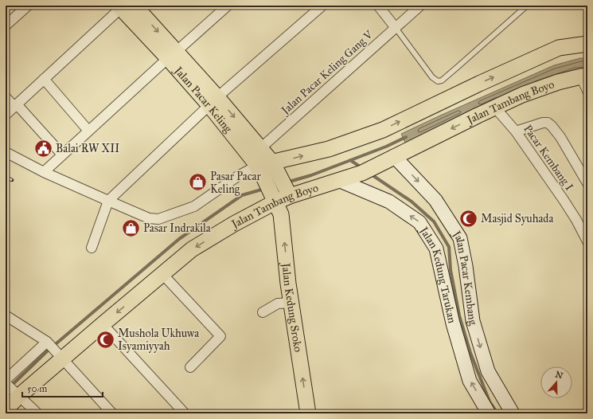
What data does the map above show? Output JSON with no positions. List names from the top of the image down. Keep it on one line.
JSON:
{"streets":{"main road":["Jalan Pacar Keling","Jalan Tambang Boyo","Jalan Kedung Tarukan","Jalan Pacar Kembang","Jalan Kedung Sroko"],"street":["Jalan Pacar Keling Gang V","Pacar Kembang I"]},"crossings":[["Jalan Pacar Keling Gang V","Jalan Pacar Keling"],["Jalan Pacar Keling","Jalan Tambang Boyo"],["Jalan Pacar Keling","Jalan Kedung Sroko"],["Jalan Tambang Boyo","Pacar Kembang I"],["Jalan Tambang Boyo","Jalan Kedung Tarukan"],["Jalan Tambang Boyo","Jalan Pacar Kembang"],["Jalan Tambang Boyo","Jalan Kedung Sroko"]],"one_way":["Jalan Kedung Tarukan","Jalan Pacar Kembang","Jalan Kedung Sroko"],"places":{"public building":["Balai RW XII"],"shop":["Pasar Pacar Keling","Pasar Indrakila"],"mosque":["Masjid Syuhada","Mushola Ukhuwa Isyamiyyah"]},"scale_bar":"50 m","north":"top"}
